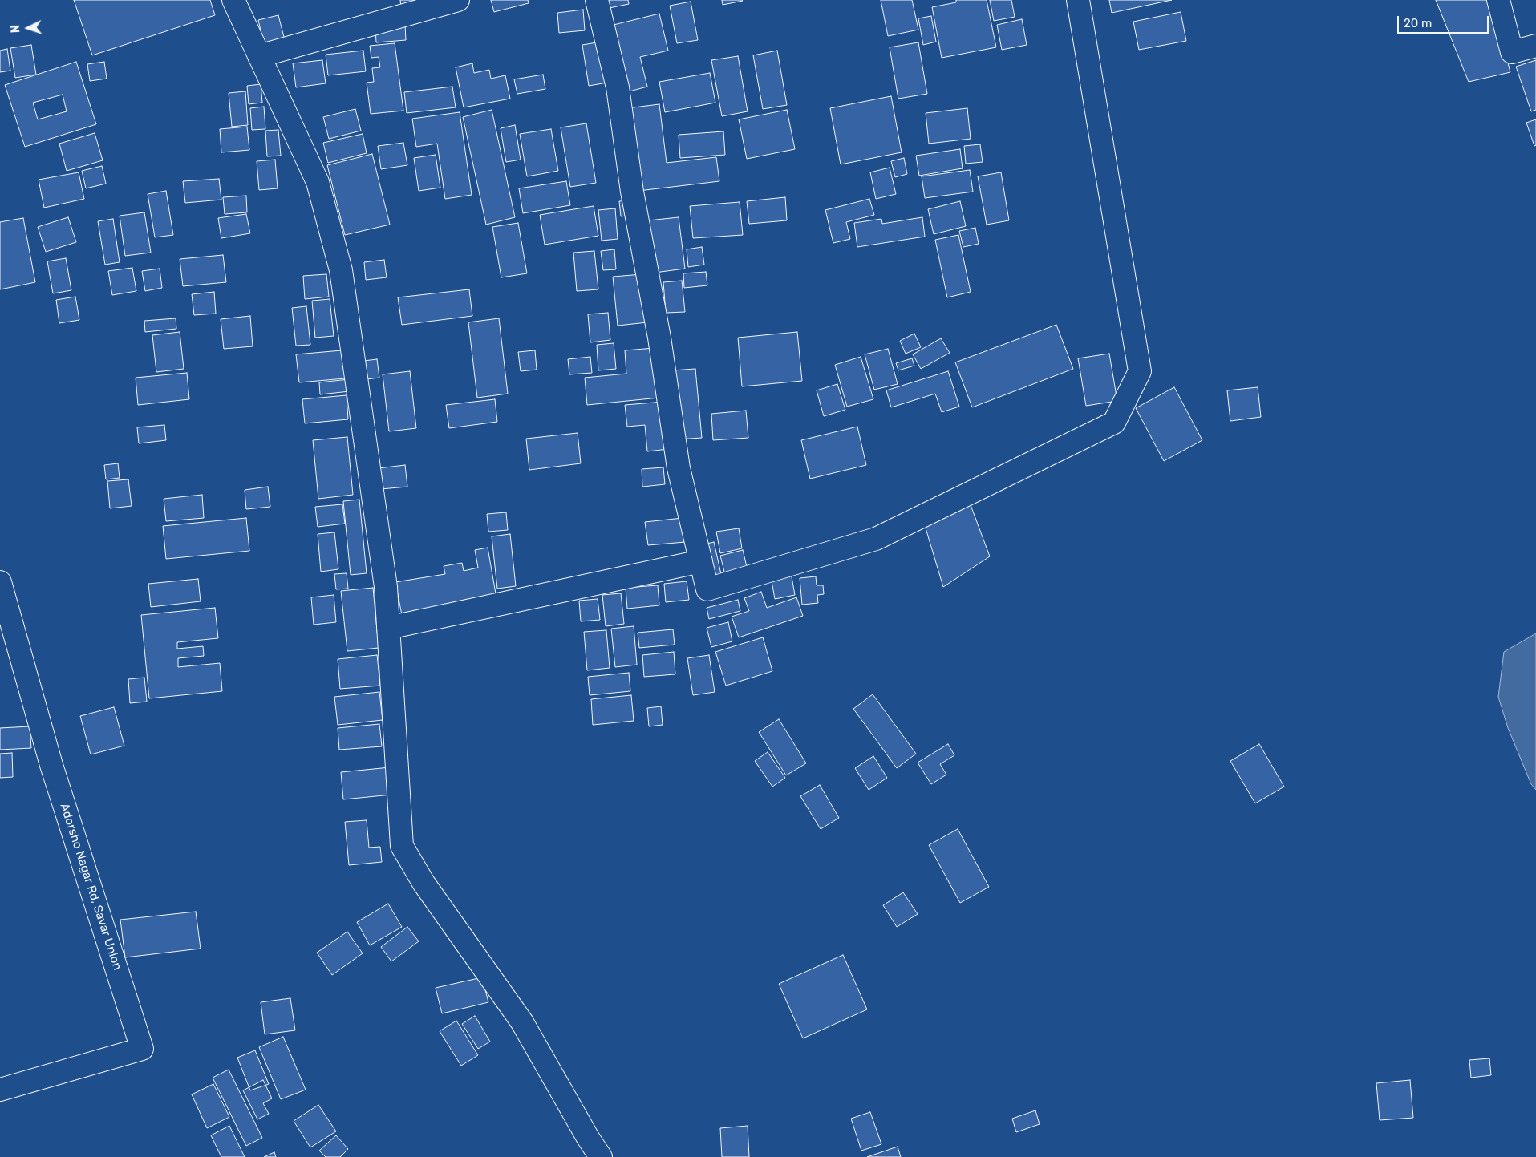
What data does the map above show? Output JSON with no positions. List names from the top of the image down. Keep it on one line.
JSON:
{"streets":{"street":["Adorsho Nagar Rd, Savar Union"]},"scale_bar":"20 m","north":"left"}
